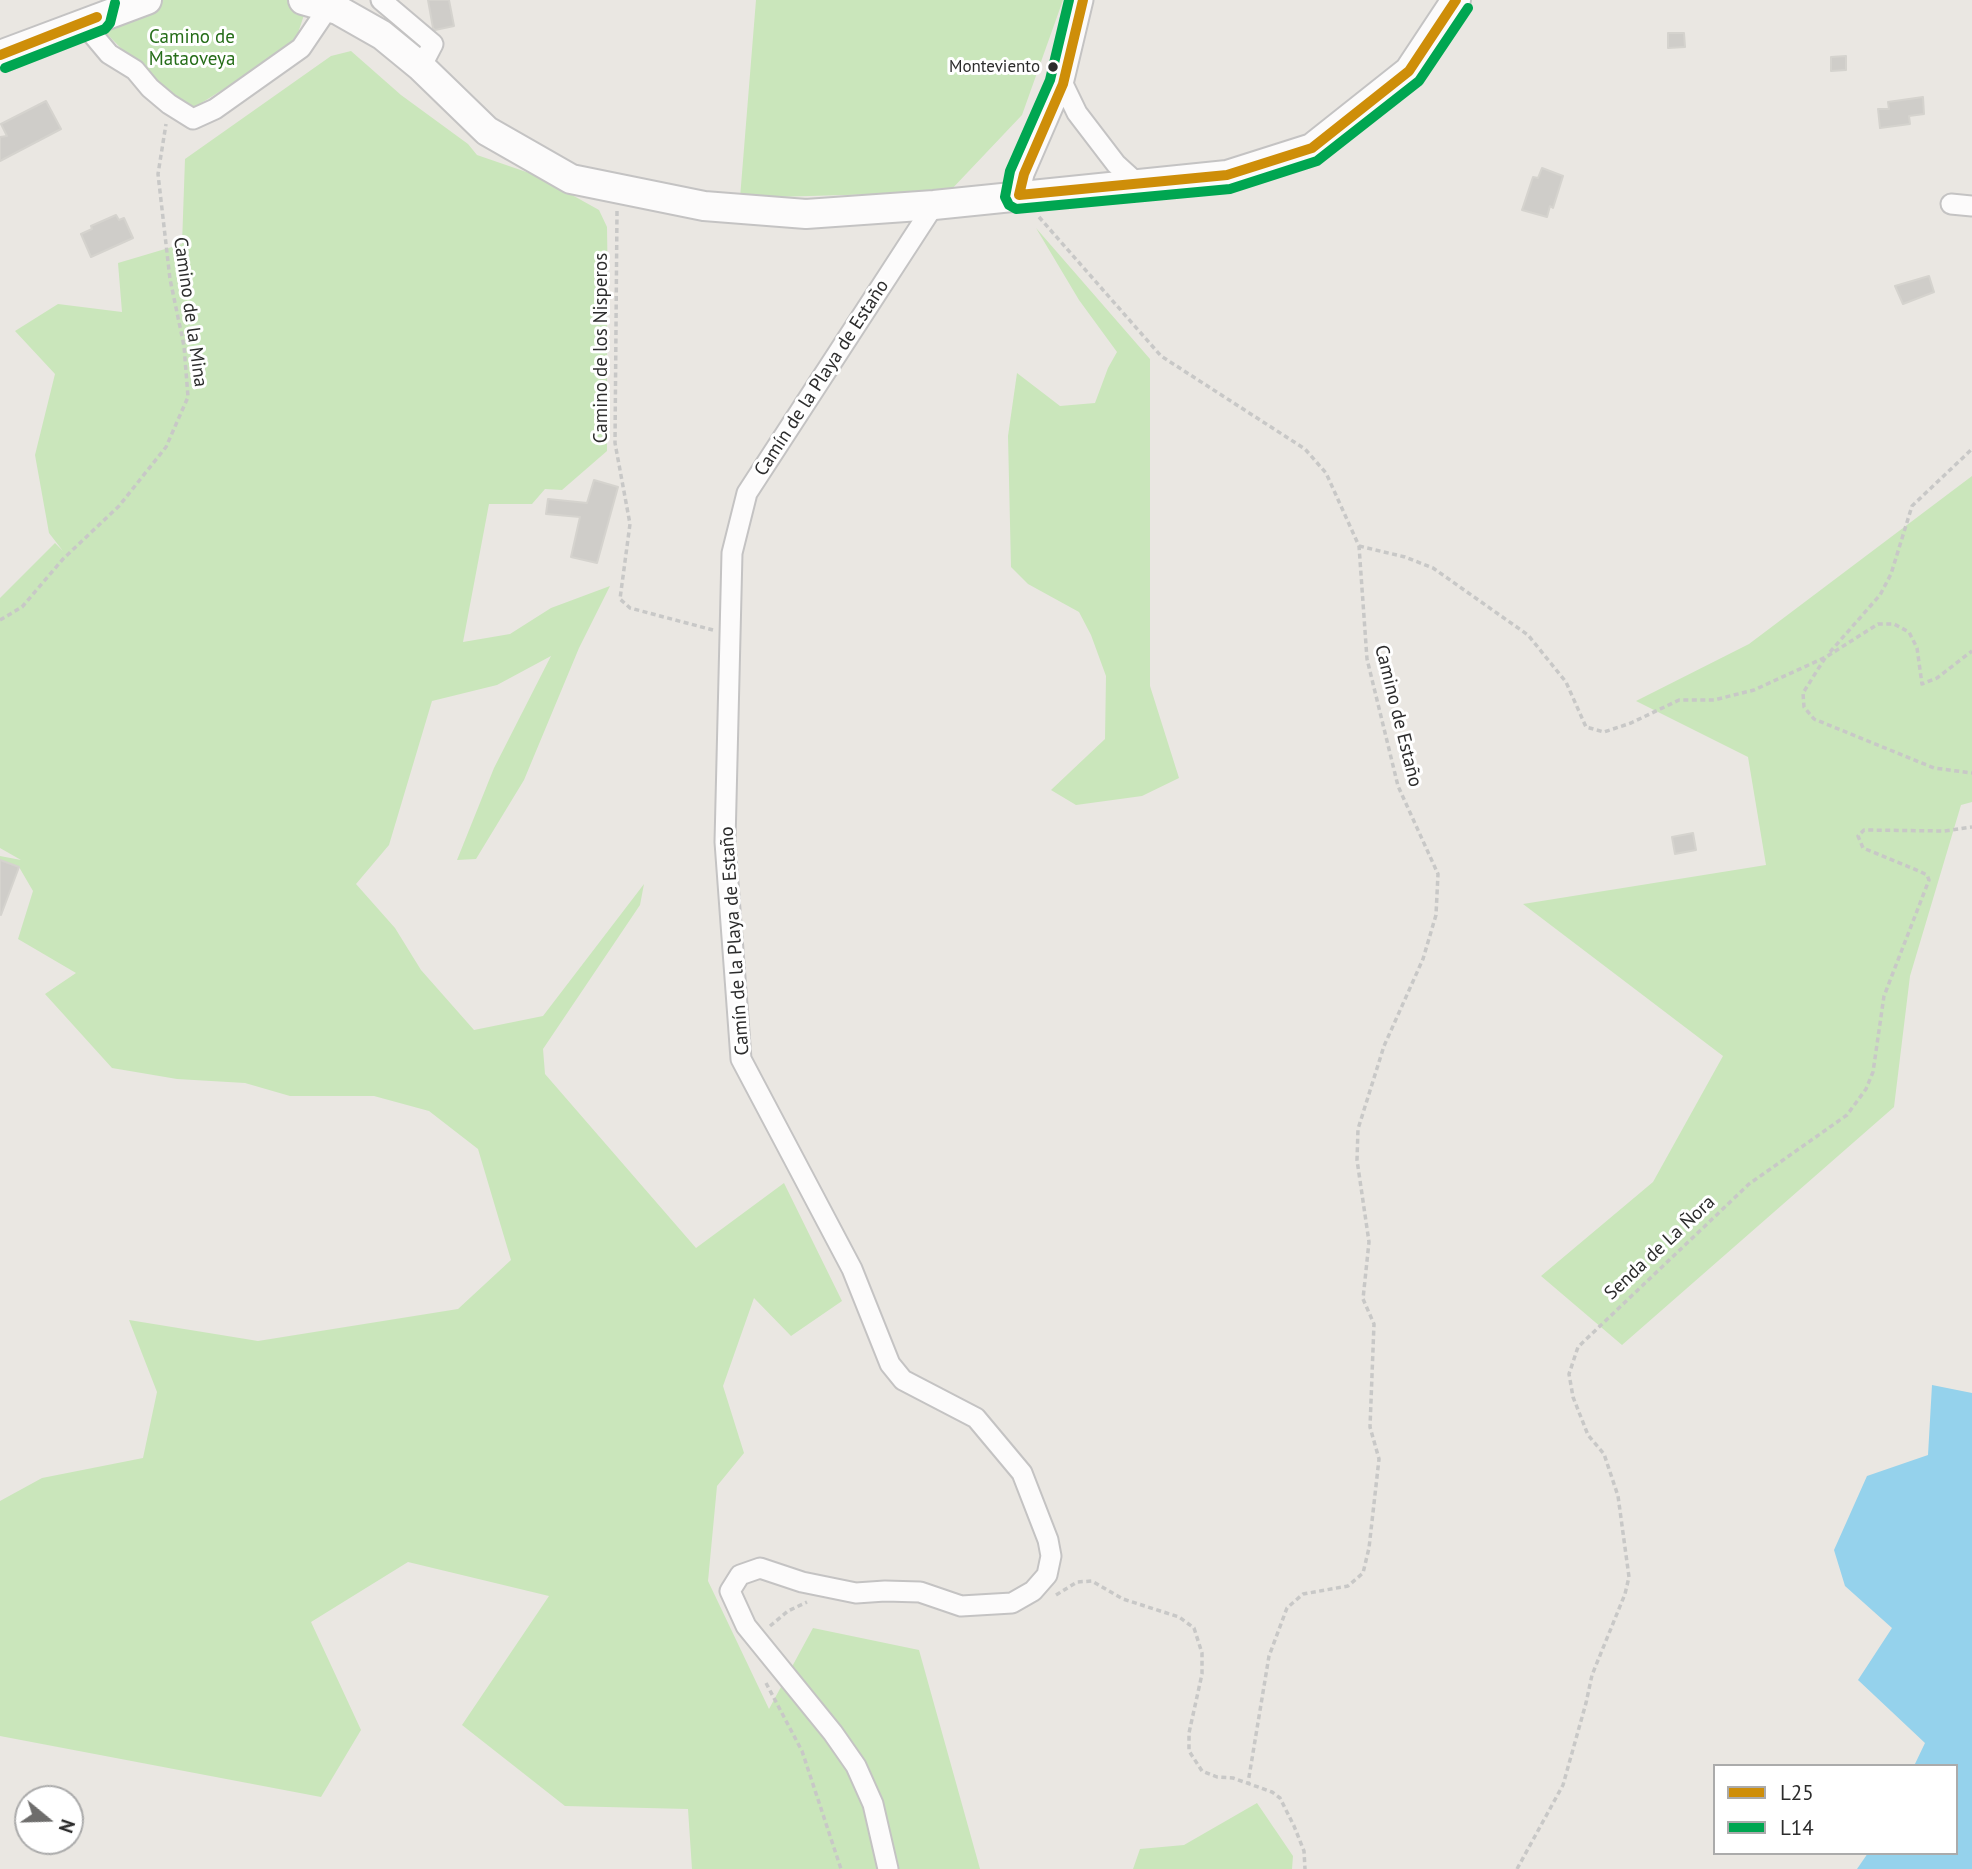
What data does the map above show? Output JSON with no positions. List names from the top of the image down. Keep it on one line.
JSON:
{"streets":{"street":["Camín de la Playa de Estaño"],"path":["Camino de la Mina","Camino de los Nisperos","Camino de Estaño","Senda de La Ñora"]},"crossings":[["Camino de los Nisperos","Camín de la Playa de Estaño"]],"parks":["Camino de Mataoveya"],"places":["Monteviento"],"lines":["transit line L25","transit line L14"],"legend":["L25","L14"],"north":"right"}
